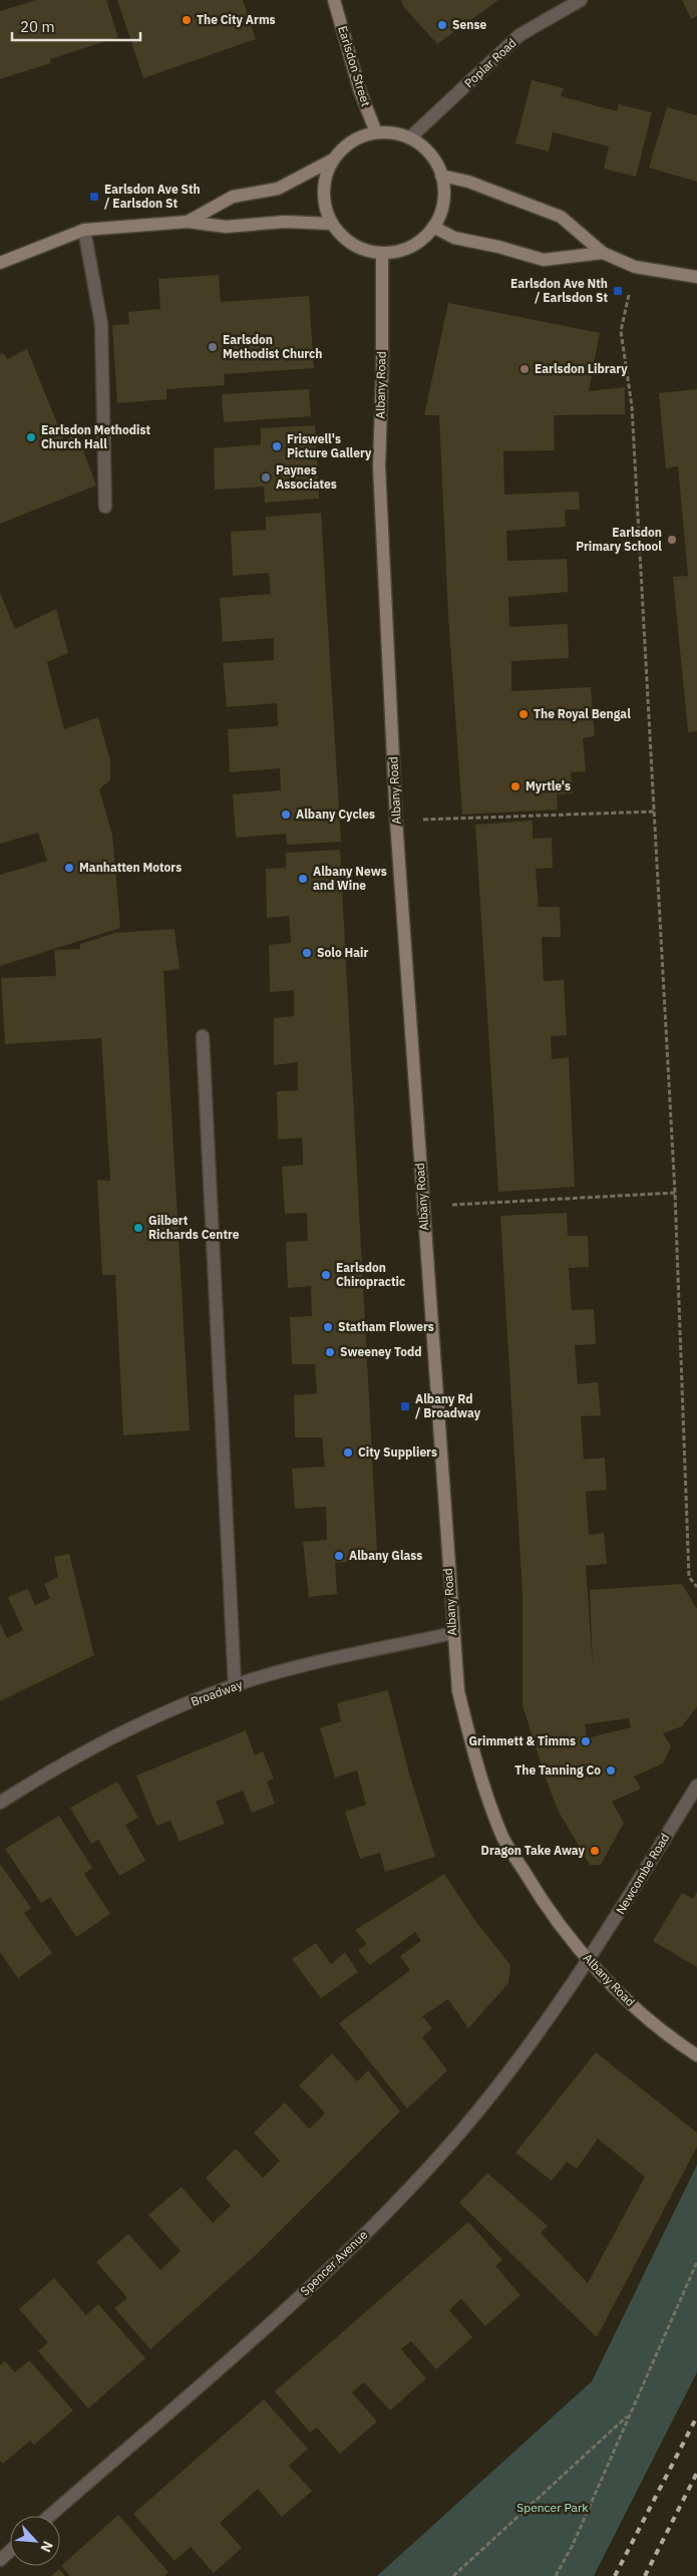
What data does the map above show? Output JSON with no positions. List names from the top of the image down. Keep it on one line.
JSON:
{"streets":{"street":["Poplar Road","Earlsdon Street","Albany Road","Broadway","Newcombe Road","Spencer Avenue"]},"crossings":[["Poplar Road","Earlsdon Street"],["Poplar Road","Albany Road"],["Earlsdon Street","Albany Road"],["Albany Road","Broadway"],["Albany Road","Newcombe Road"],["Albany Road","Spencer Avenue"],["Newcombe Road","Spencer Avenue"]],"parks":["Spencer Park"],"places":{"other":["The City Arms","Sense","Earlsdon Methodist Church","Earlsdon Library","Earlsdon Methodist Church Hall","Friswell's Picture Gallery","Paynes Associates","Earlsdon Primary School","The Royal Bengal","Myrtle's","Albany Cycles","Manhatten Motors","Albany News and Wine","Solo Hair","Gilbert Richards Centre","Earlsdon Chiropractic","Statham Flowers","Sweeney Todd","City Suppliers","Albany Glass","Grimmett & Timms","The Tanning Co","Dragon Take Away"],"transit":["Earlsdon Ave Sth / Earlsdon St","Earlsdon Ave Nth / Earlsdon St","Albany Rd / Broadway"]},"scale_bar":"20 m","north":"bottom right"}
